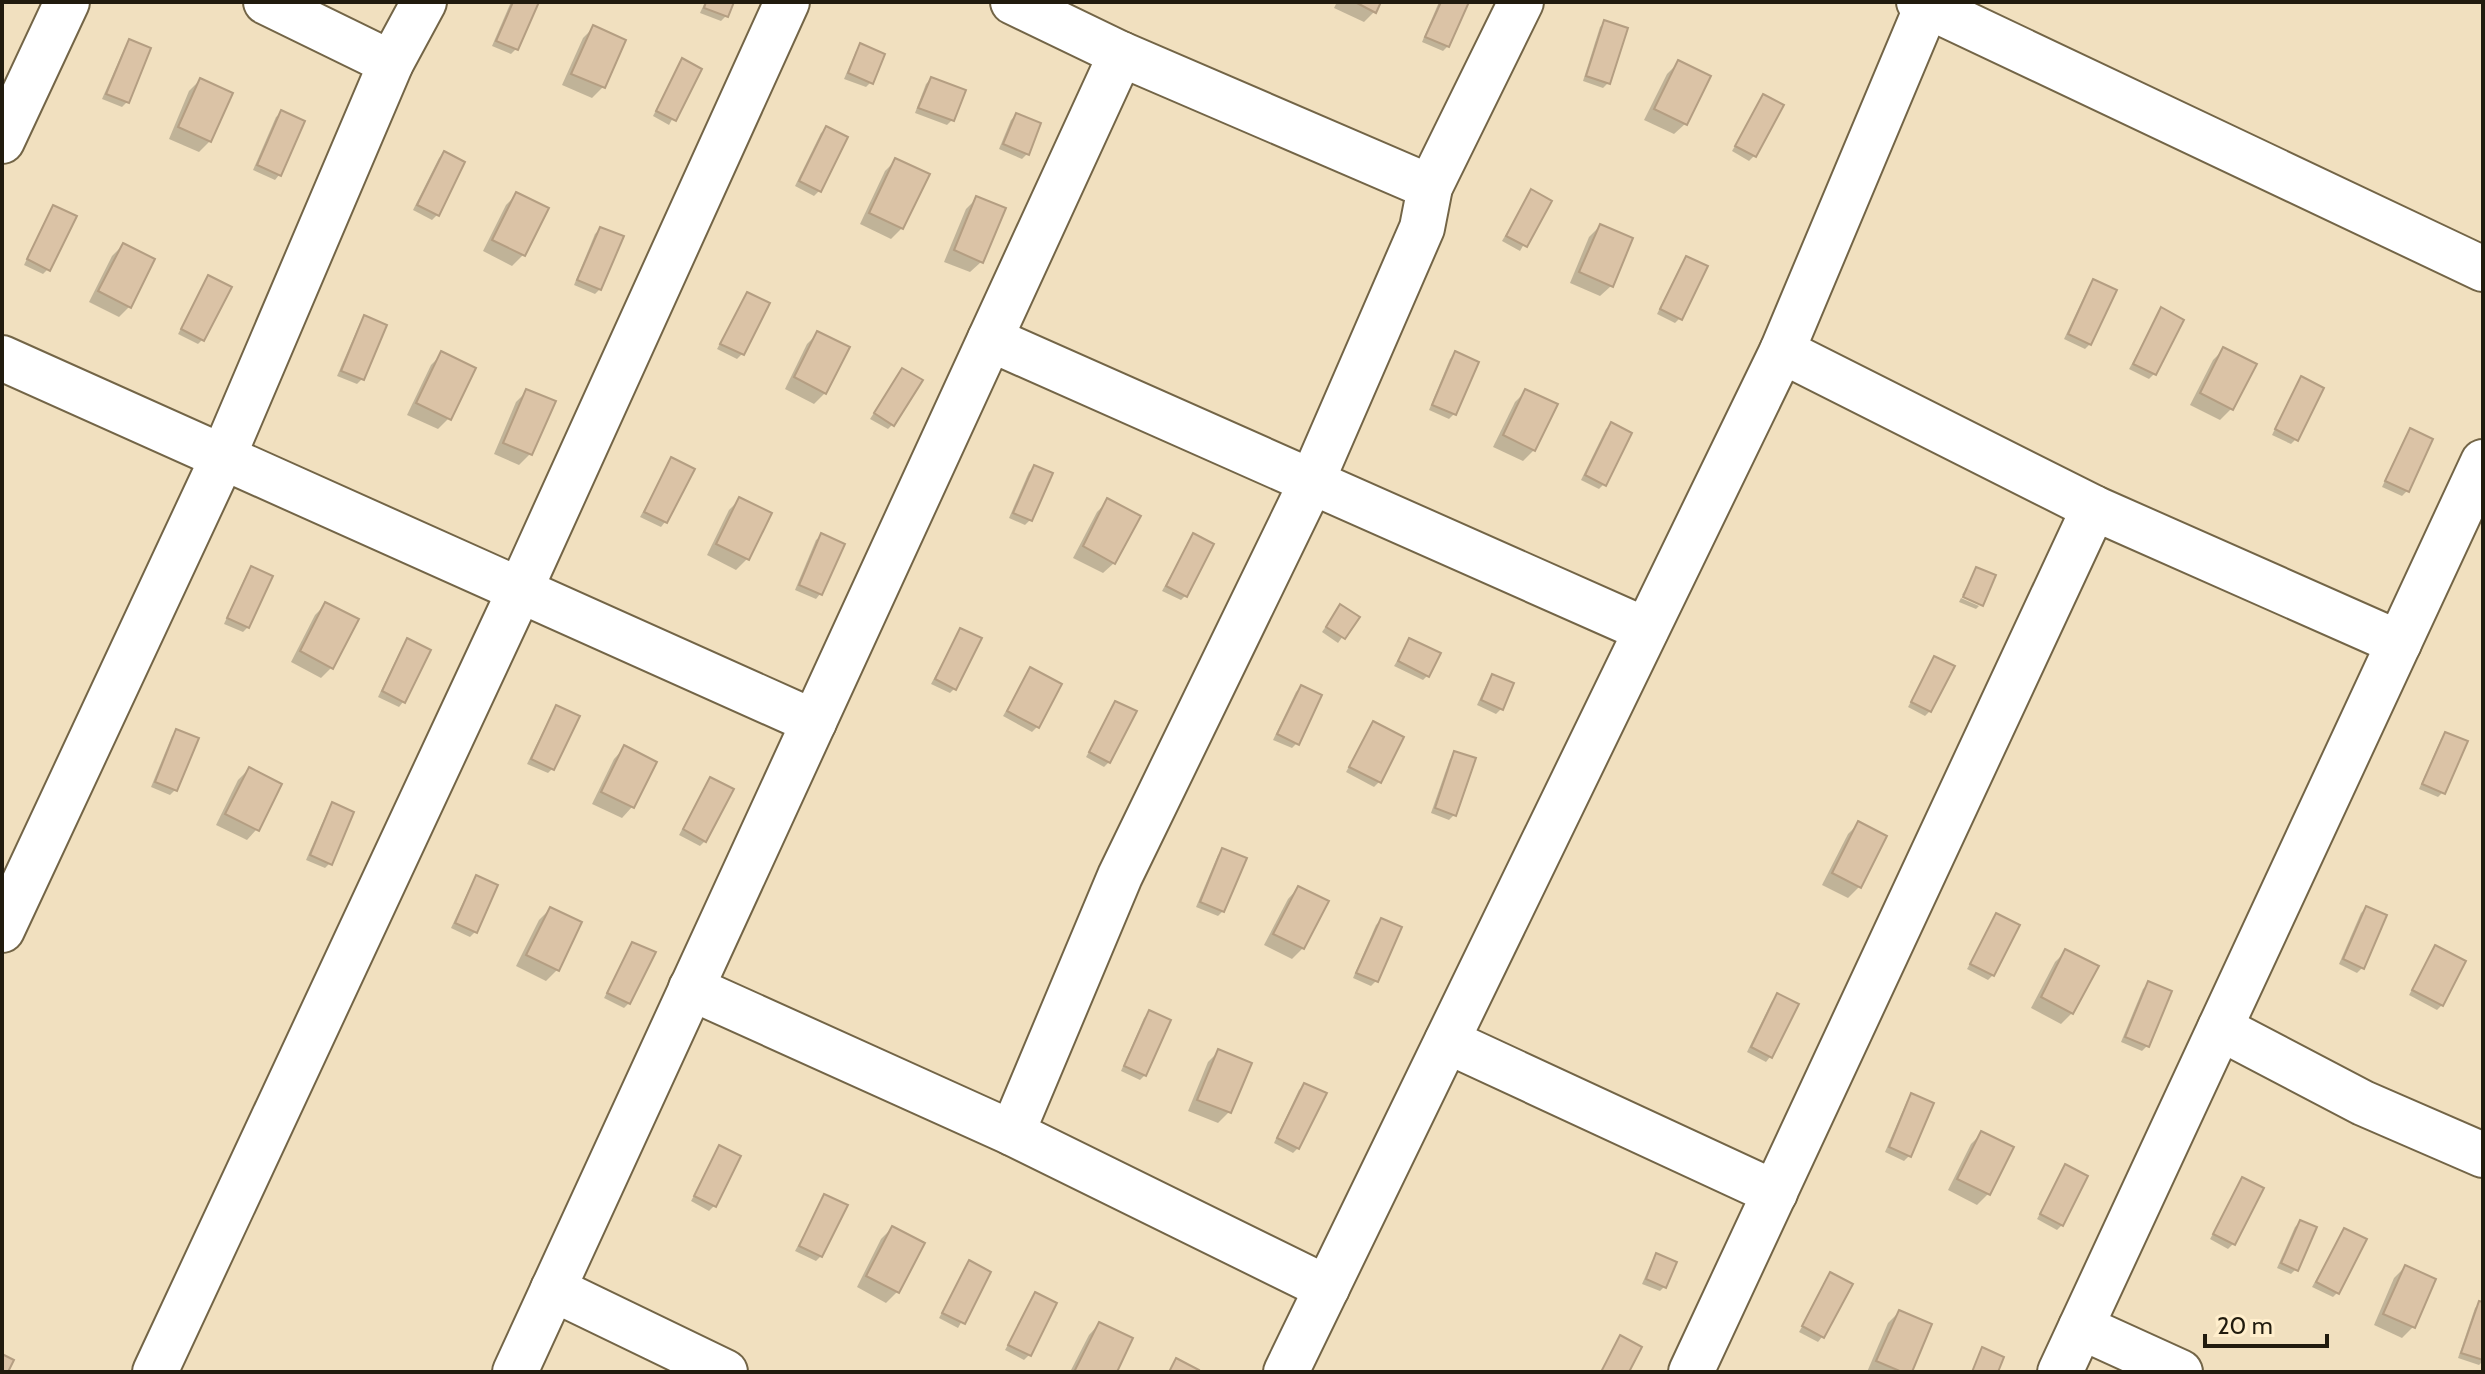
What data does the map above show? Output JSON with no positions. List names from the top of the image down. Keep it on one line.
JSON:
{"scale_bar":"20 m"}
